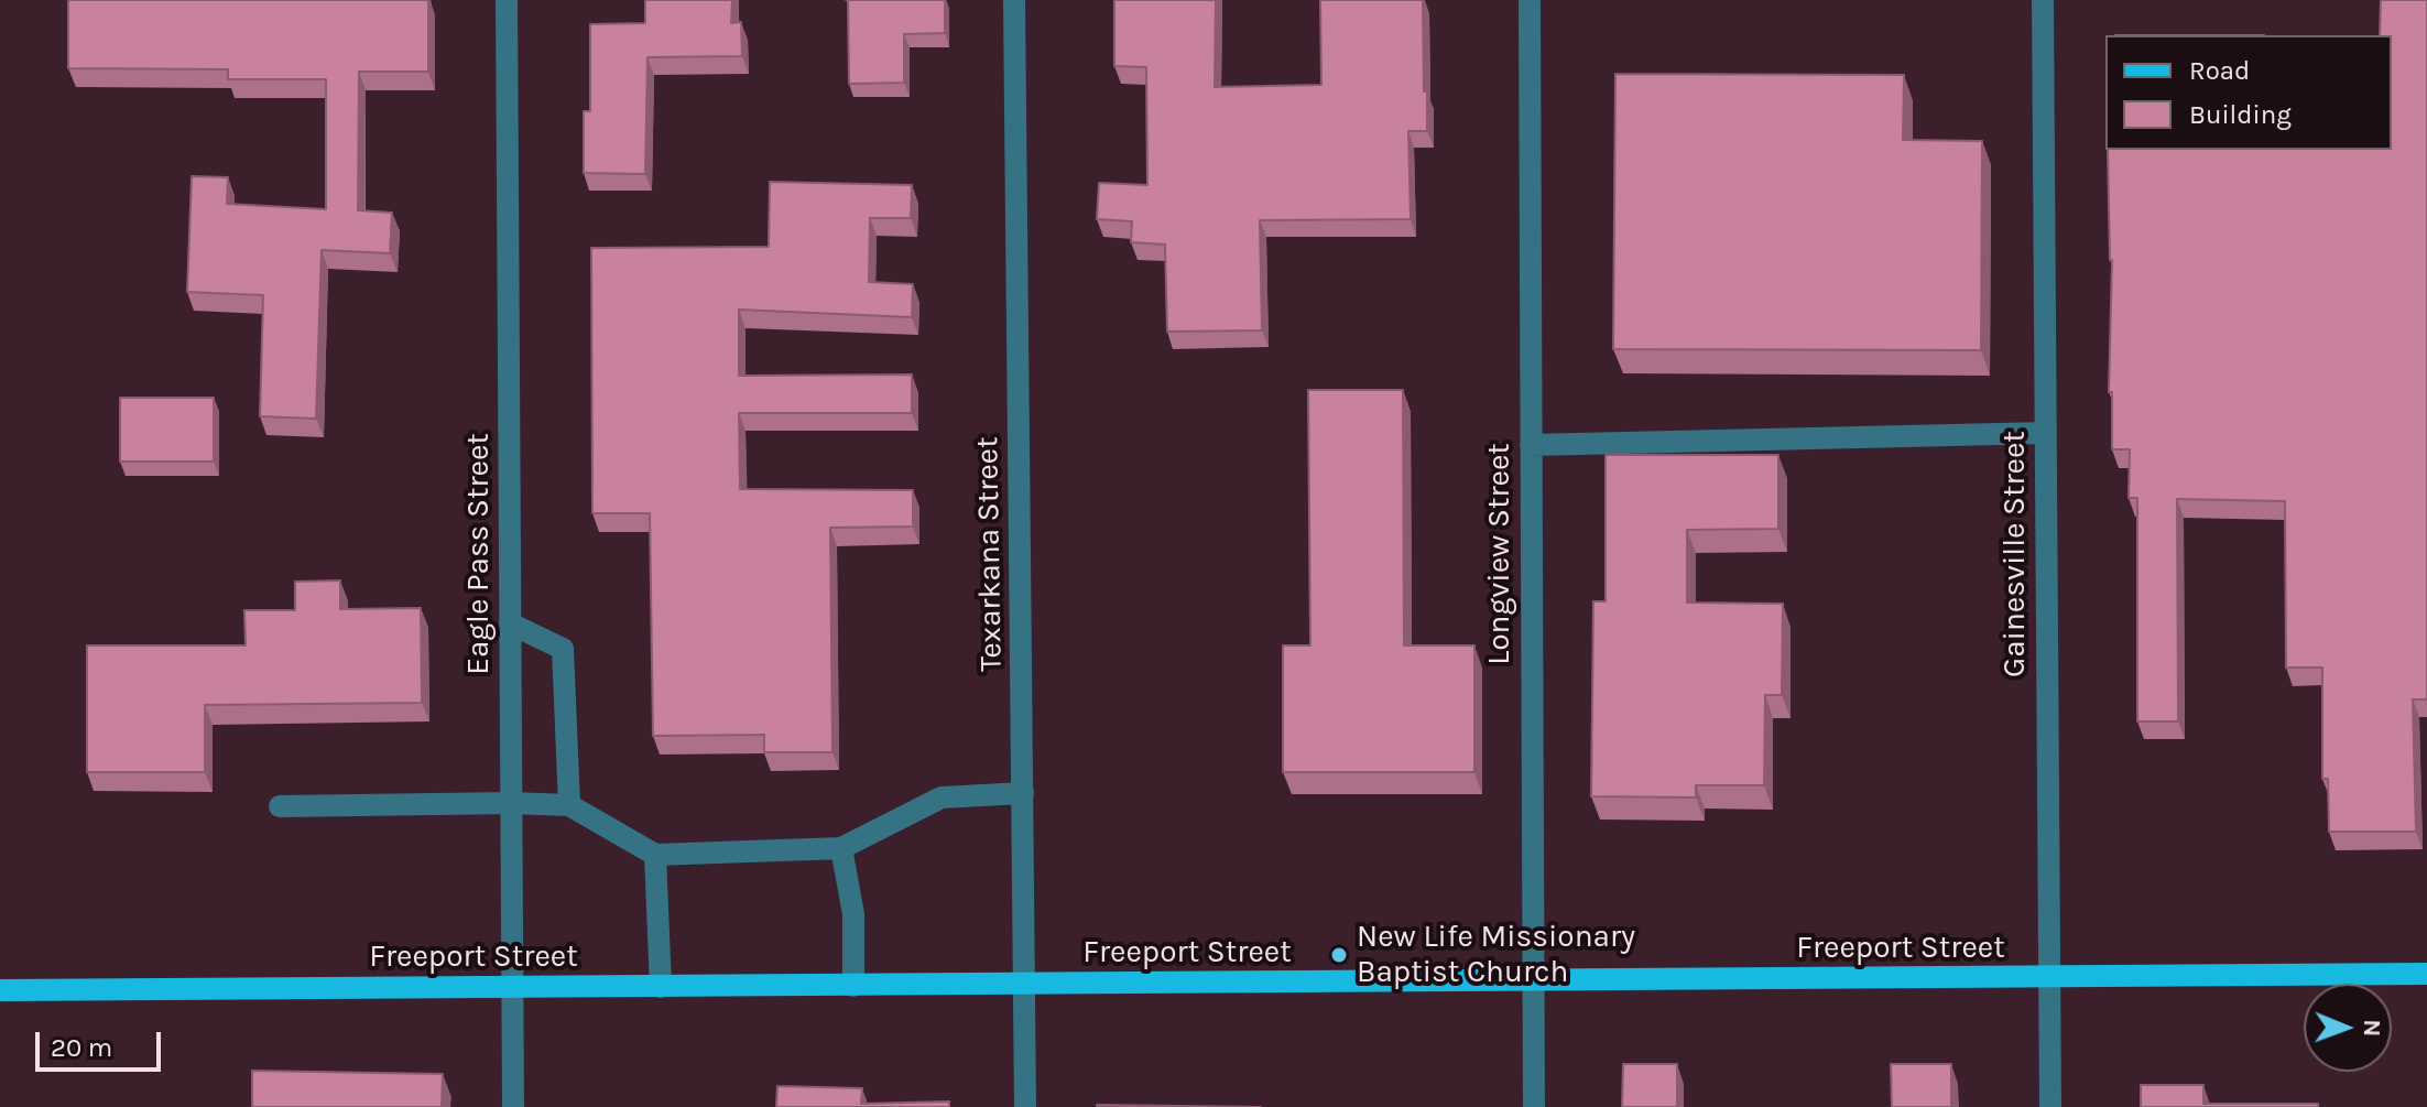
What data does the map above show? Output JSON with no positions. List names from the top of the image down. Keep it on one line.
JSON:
{"streets":{"main road":["Freeport Street"],"street":["Eagle Pass Street","Texarkana Street","Longview Street","Gainesville Street"]},"crossings":[["Eagle Pass Street","Freeport Street"],["Texarkana Street","Freeport Street"],["Longview Street","Freeport Street"],["Gainesville Street","Freeport Street"]],"places":["New Life Missionary Baptist Church"],"legend":["Road","Building"],"scale_bar":"20 m","north":"right"}
